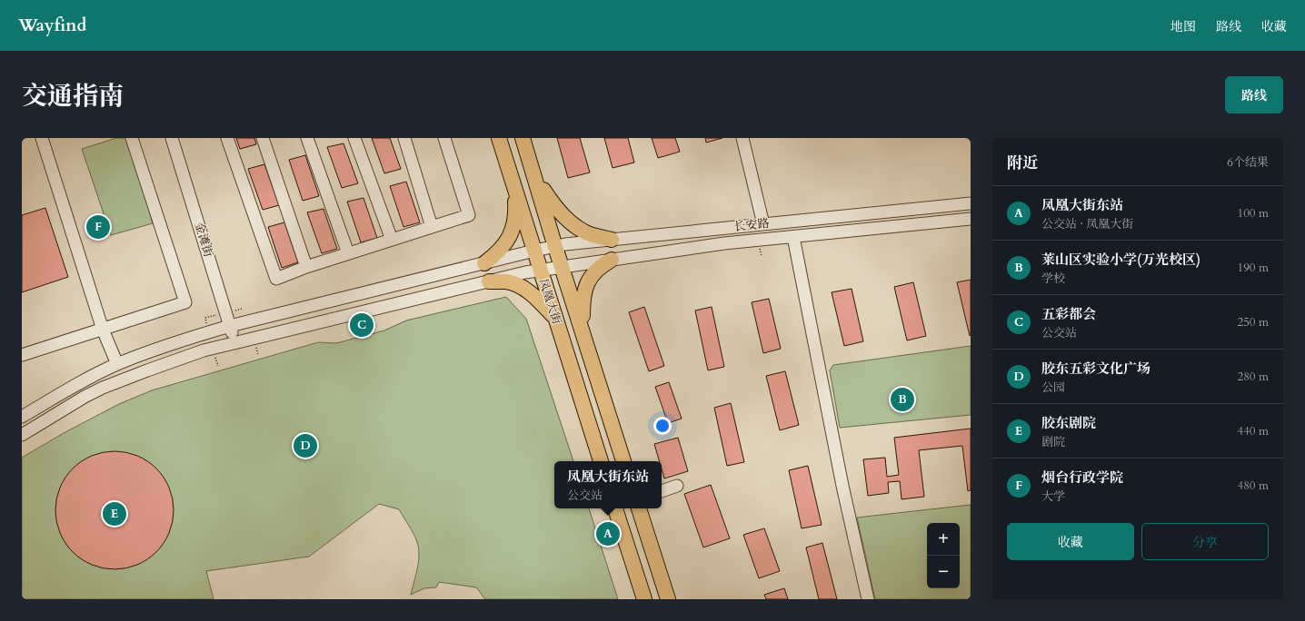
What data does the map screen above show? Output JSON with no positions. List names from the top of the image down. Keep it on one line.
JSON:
{"streets":{"main road":["凤凰大街"],"street":["长安路","金滩街"]},"crossings":[["长安路","金滩街"],["长安路","凤凰大街"]],"page":{"header":"Wayfind","nav":["地图","路线","收藏"],"title":"交通指南","buttons":["路线",["收藏","分享"]],"heading":["附近","6个结果"],"list":[{"mark":"A","name":"凤凰大街东站","note":"公交站 · 凤凰大街","value":"100 m"},{"mark":"B","name":"莱山区实验小学(万光校区)","note":"学校","value":"190 m"},{"mark":"C","name":"五彩都会","note":"公交站","value":"250 m"},{"mark":"D","name":"胶东五彩文化广场","note":"公园","value":"280 m"},{"mark":"E","name":"胶东剧院","note":"剧院","value":"440 m"},{"mark":"F","name":"烟台行政学院","note":"大学","value":"480 m"}],"pins":["F","C","B","D","E","A"],"popup":["凤凰大街东站","公交站"],"map_buttons":["+","−"]}}
